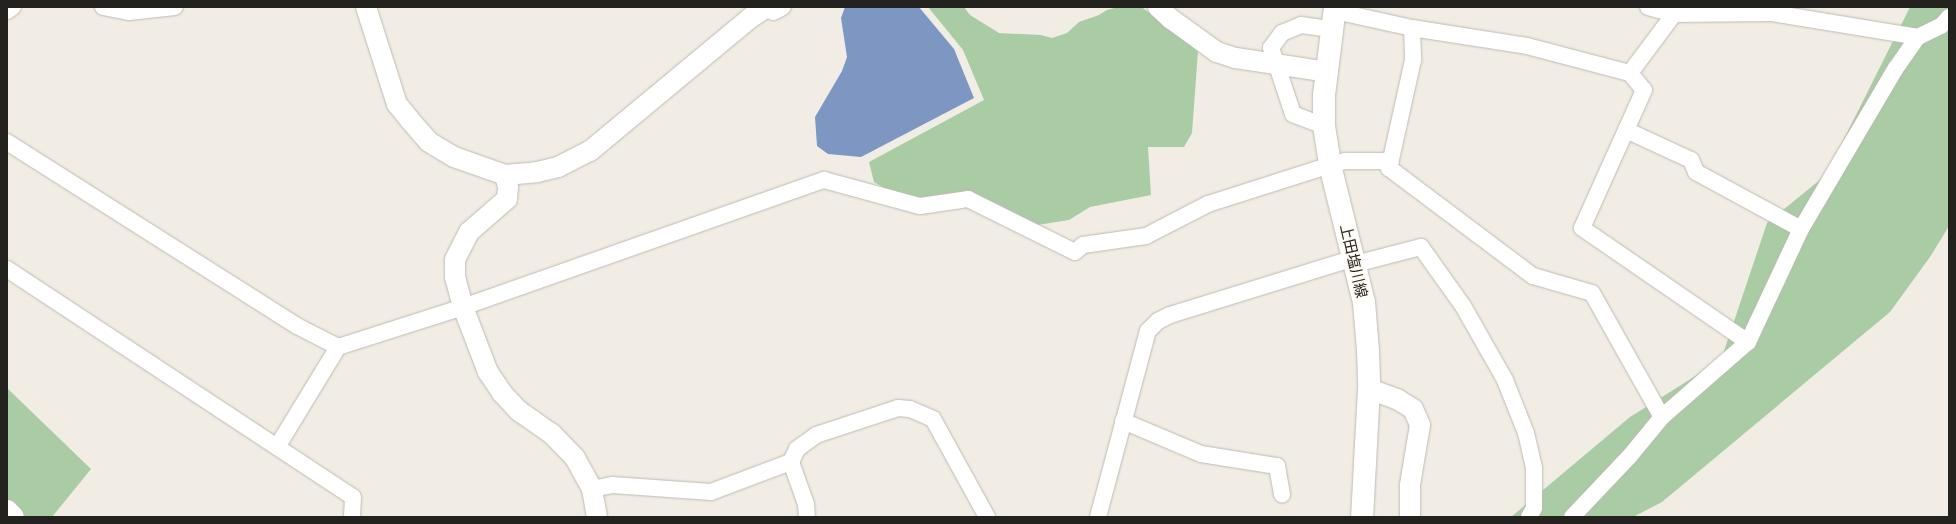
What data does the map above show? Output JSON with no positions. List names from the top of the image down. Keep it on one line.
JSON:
{"streets":{"main road":["上田塩川線"]}}
